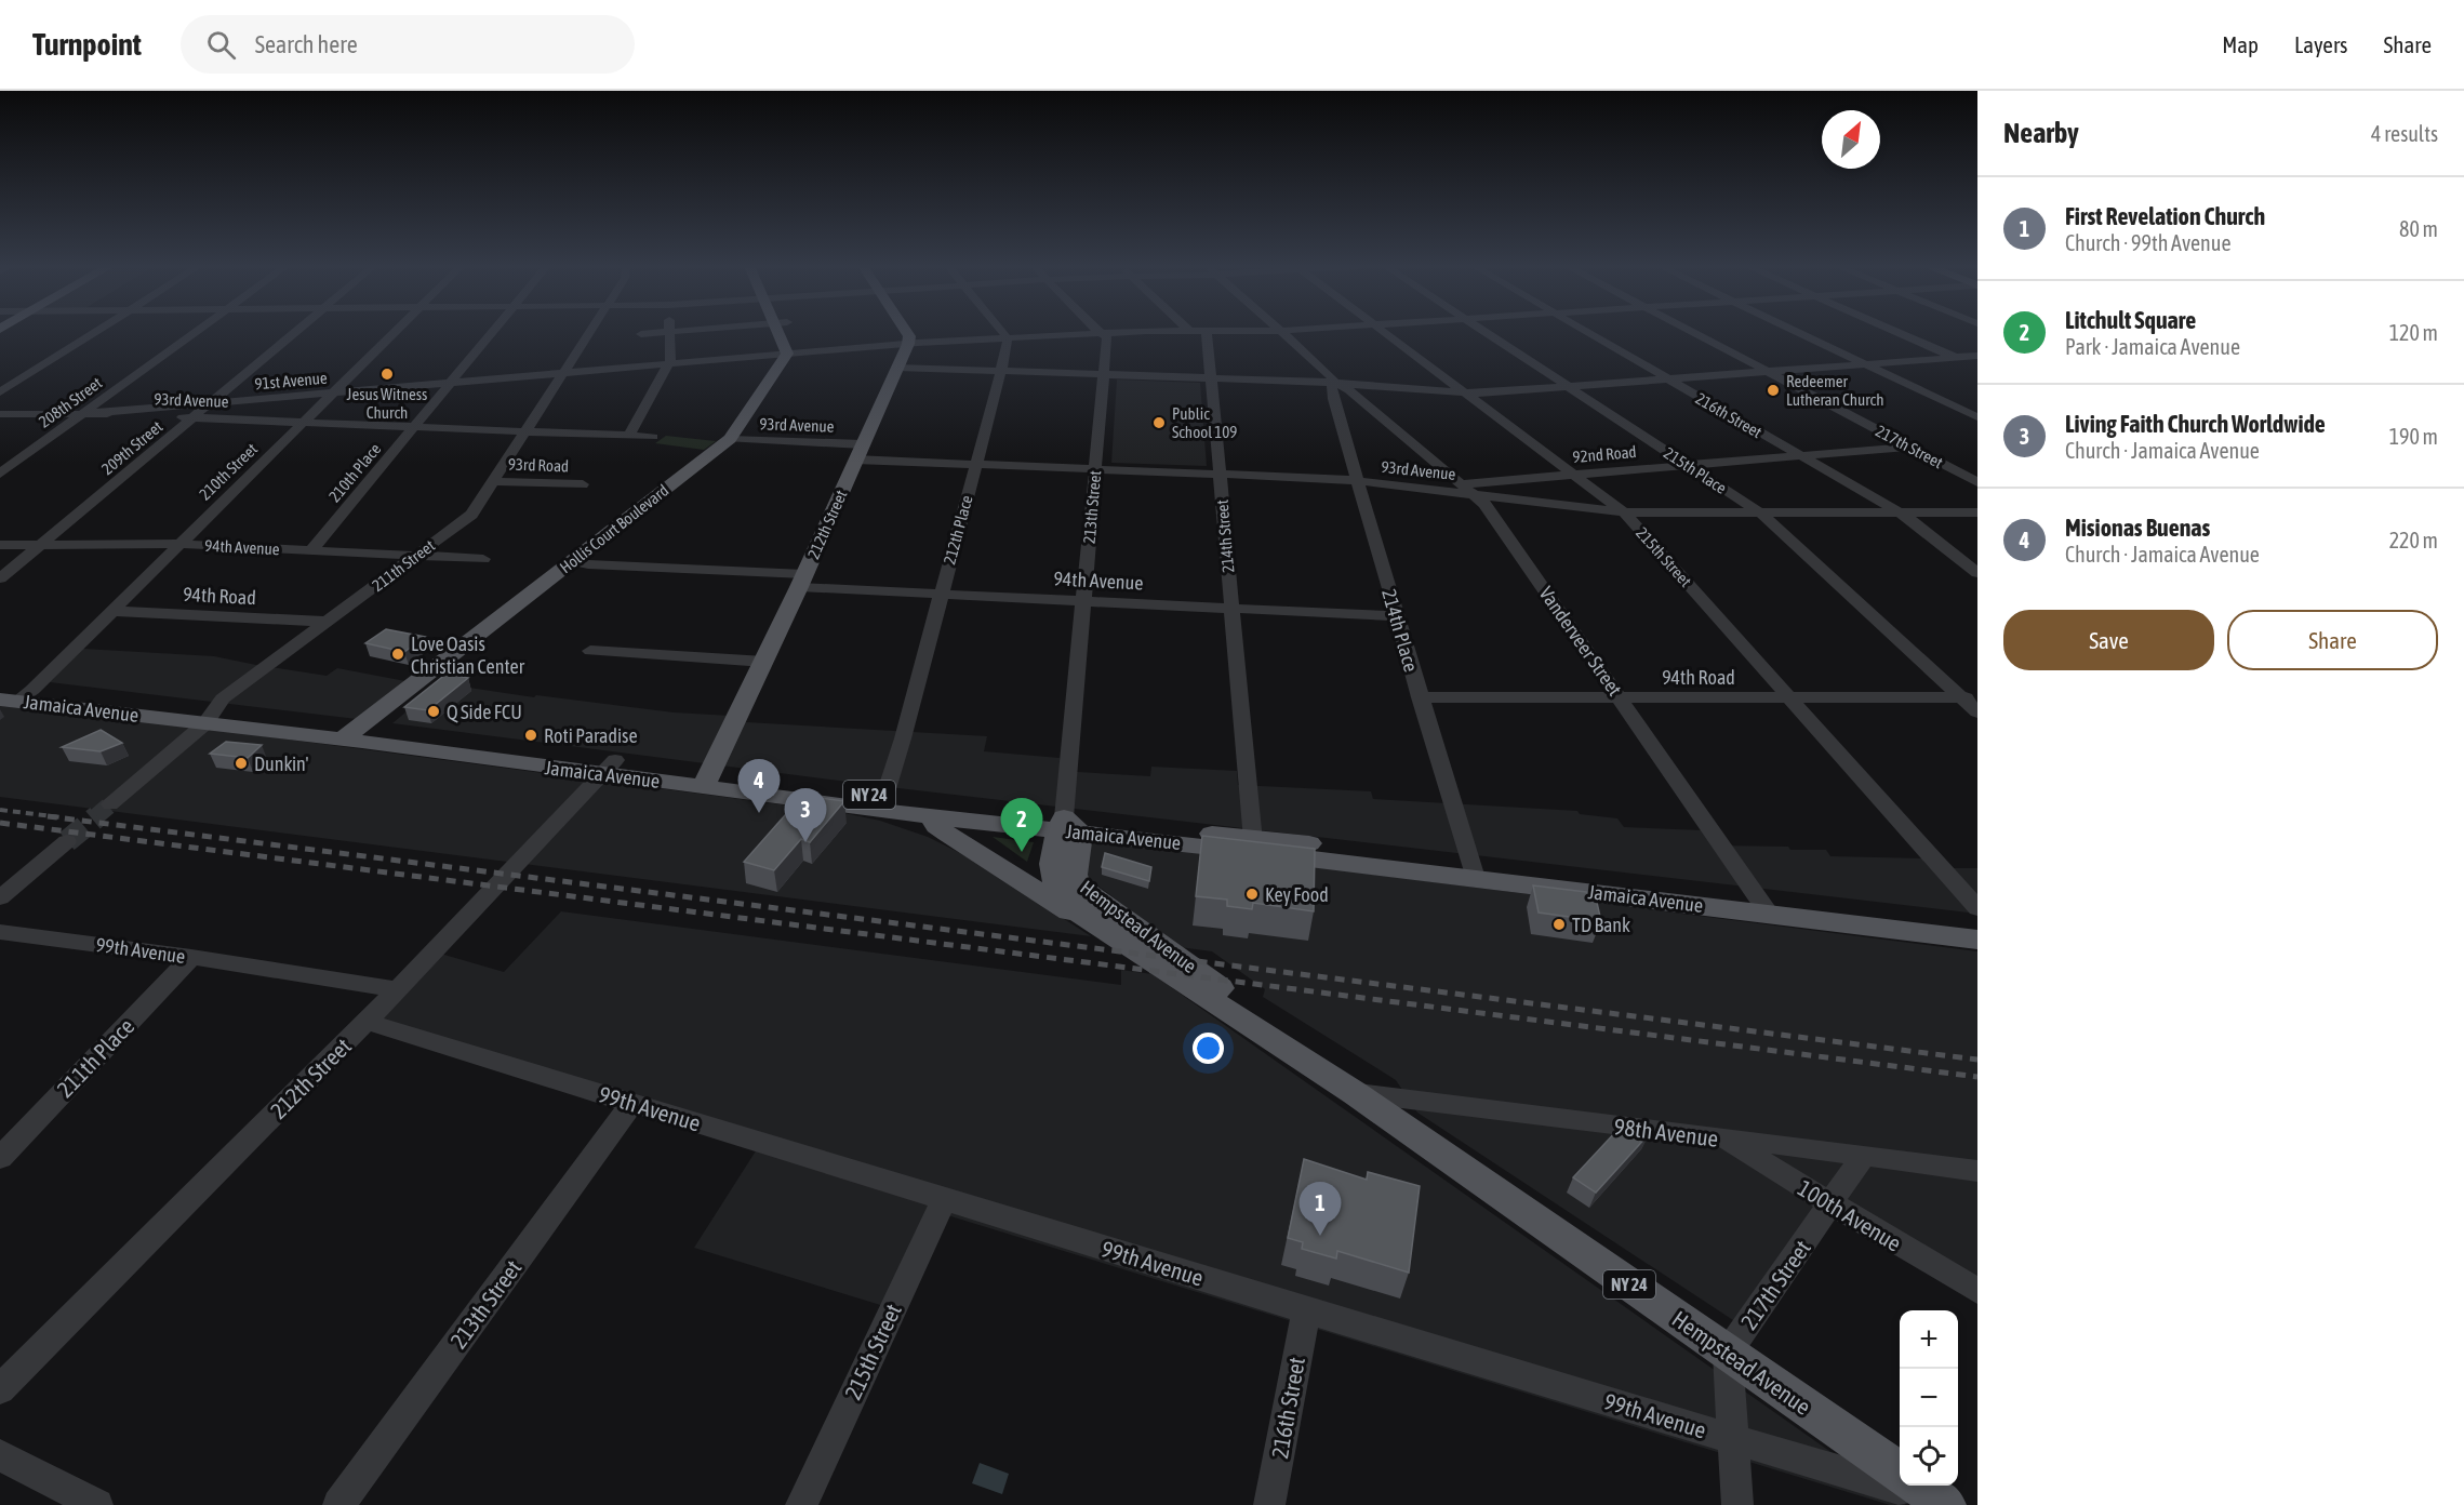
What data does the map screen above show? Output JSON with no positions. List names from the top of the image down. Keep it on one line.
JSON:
{"streets":{"main road":["212th Street","Hollis Court Boulevard","Jamaica Avenue","NY 24","Hempstead Avenue"],"street":["91st Avenue","93rd Avenue","208th Street","216th Street","217th Street","209th Street","92nd Road","93rd Road","215th Place","210th Street","210th Place","213th Street","212th Place","214th Street","94th Avenue","215th Street","211th Street","94th Road","214th Place","Vanderveer Street","99th Avenue","211th Place","98th Avenue","100th Avenue"]},"crossings":[["91st Avenue","93rd Avenue"],["91st Avenue","208th Street"],["91st Avenue","209th Street"],["91st Avenue","210th Street"],["91st Avenue","210th Place"],["91st Avenue","213th Street"],["91st Avenue","212th Street"],["91st Avenue","Hollis Court Boulevard"],["91st Avenue","212th Place"],["91st Avenue","211th Street"],["93rd Avenue","208th Street"],["93rd Avenue","216th Street"],["93rd Avenue","209th Street"],["93rd Avenue","92nd Road"],["93rd Avenue","215th Place"],["93rd Avenue","210th Street"],["93rd Avenue","210th Place"],["93rd Avenue","213th Street"],["93rd Avenue","212th Street"],["93rd Avenue","Hollis Court Boulevard"],["93rd Avenue","212th Place"],["93rd Avenue","214th Street"],["93rd Avenue","215th Street"],["93rd Avenue","211th Street"],["93rd Avenue","214th Place"],["93rd Avenue","Vanderveer Street"],["216th Street","92nd Road"],["216th Street","99th Avenue"],["217th Street","92nd Road"],["217th Street","Hempstead Avenue"],["217th Street","98th Avenue"],["217th Street","100th Avenue"],["209th Street","94th Avenue"],["92nd Road","215th Place"],["92nd Road","215th Street"],["92nd Road","Vanderveer Street"],["93rd Road","211th Street"],["215th Place","94th Road"],["210th Street","94th Avenue"],["210th Street","94th Road"],["210th Street","Jamaica Avenue"],["210th Place","94th Avenue"],["213th Street","94th Avenue"],["213th Street","Jamaica Avenue"],["213th Street","Hempstead Avenue"],["213th Street","99th Avenue"],["212th Street","94th Avenue"],["212th Street","Jamaica Avenue"],["212th Street","99th Avenue"],["Hollis Court Boulevard","94th Avenue"],["Hollis Court Boulevard","Jamaica Avenue"],["212th Place","94th Avenue"],["212th Place","Jamaica Avenue"],["214th Street","94th Avenue"],["214th Street","Jamaica Avenue"],["94th Avenue","211th Street"],["94th Avenue","214th Place"],["215th Street","94th Road"],["215th Street","99th Avenue"],["211th Street","94th Road"],["211th Street","Jamaica Avenue"],["94th Road","214th Place"],["94th Road","Vanderveer Street"],["214th Place","Vanderveer Street"],["214th Place","Jamaica Avenue"],["Vanderveer Street","Jamaica Avenue"],["Jamaica Avenue","NY 24"],["Jamaica Avenue","Hempstead Avenue"],["NY 24","Hempstead Avenue"],["Hempstead Avenue","98th Avenue"],["99th Avenue","211th Place"],["98th Avenue","100th Avenue"]],"places":["Jesus Witness Church","Redeemer Lutheran Church","Public School 109","Love Oasis Christian Center","Q Side FCU","Roti Paradise","Dunkin'","Key Food","TD Bank"],"north":"top right","page":{"header":"Turnpoint","search":"Search here","nav":["Map","Layers","Share"],"heading":["Nearby","4 results"],"list":[{"mark":"1","name":"First Revelation Church","note":"Church · 99th Avenue","value":"80 m"},{"mark":"2","name":"Litchult Square","note":"Park · Jamaica Avenue","value":"120 m"},{"mark":"3","name":"Living Faith Church Worldwide","note":"Church · Jamaica Avenue","value":"190 m"},{"mark":"4","name":"Misionas Buenas","note":"Church · Jamaica Avenue","value":"220 m"}],"buttons":["Save","Share"],"pins":["4","3","2","1"],"map_buttons":["+","−"]}}
